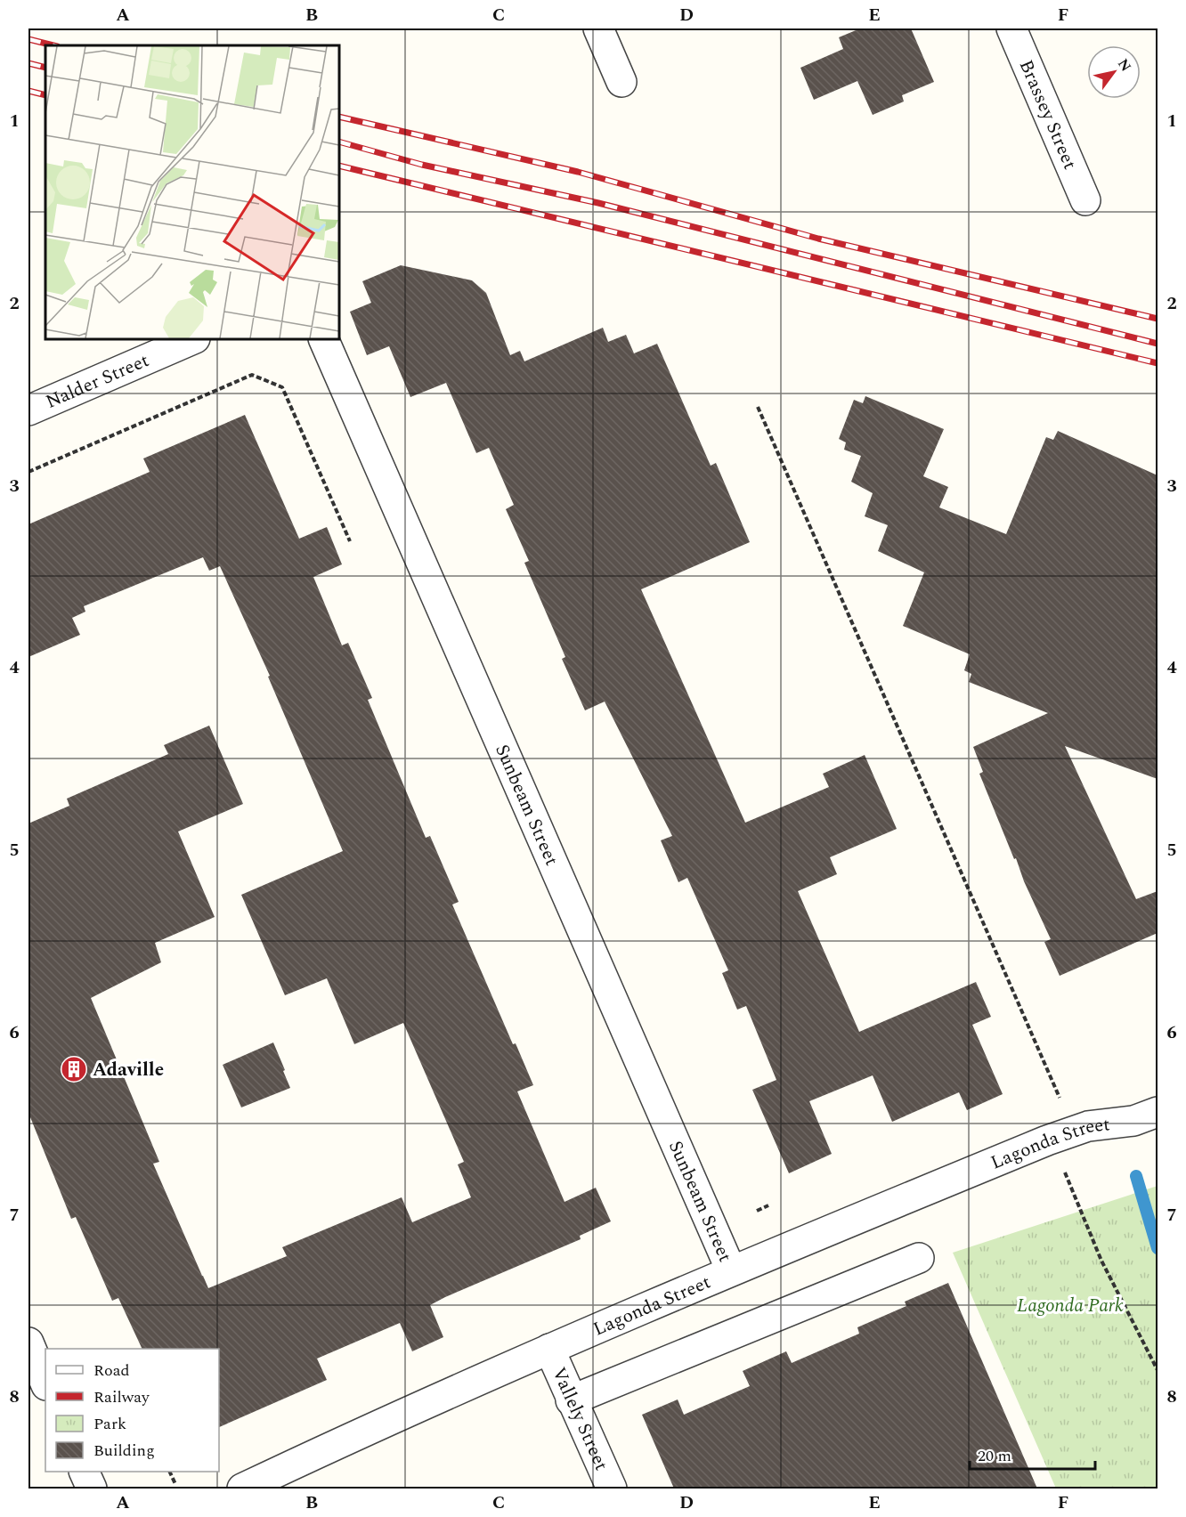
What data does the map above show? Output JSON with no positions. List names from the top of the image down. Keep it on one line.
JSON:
{"streets":{"street":["Brassey Street","Nalder Street","Sunbeam Street","Lagonda Street","Vallely Street"]},"crossings":[["Sunbeam Street","Lagonda Street"],["Lagonda Street","Vallely Street"]],"parks":["Lagonda Park"],"places":{"building":["Adaville"]},"legend":["Road","Railway","Park","Building"],"scale_bar":"20 m","north":"top right","grid":{"columns":["A","B","C","D","E","F"],"rows":["1","2","3","4","5","6","7","8"]}}
